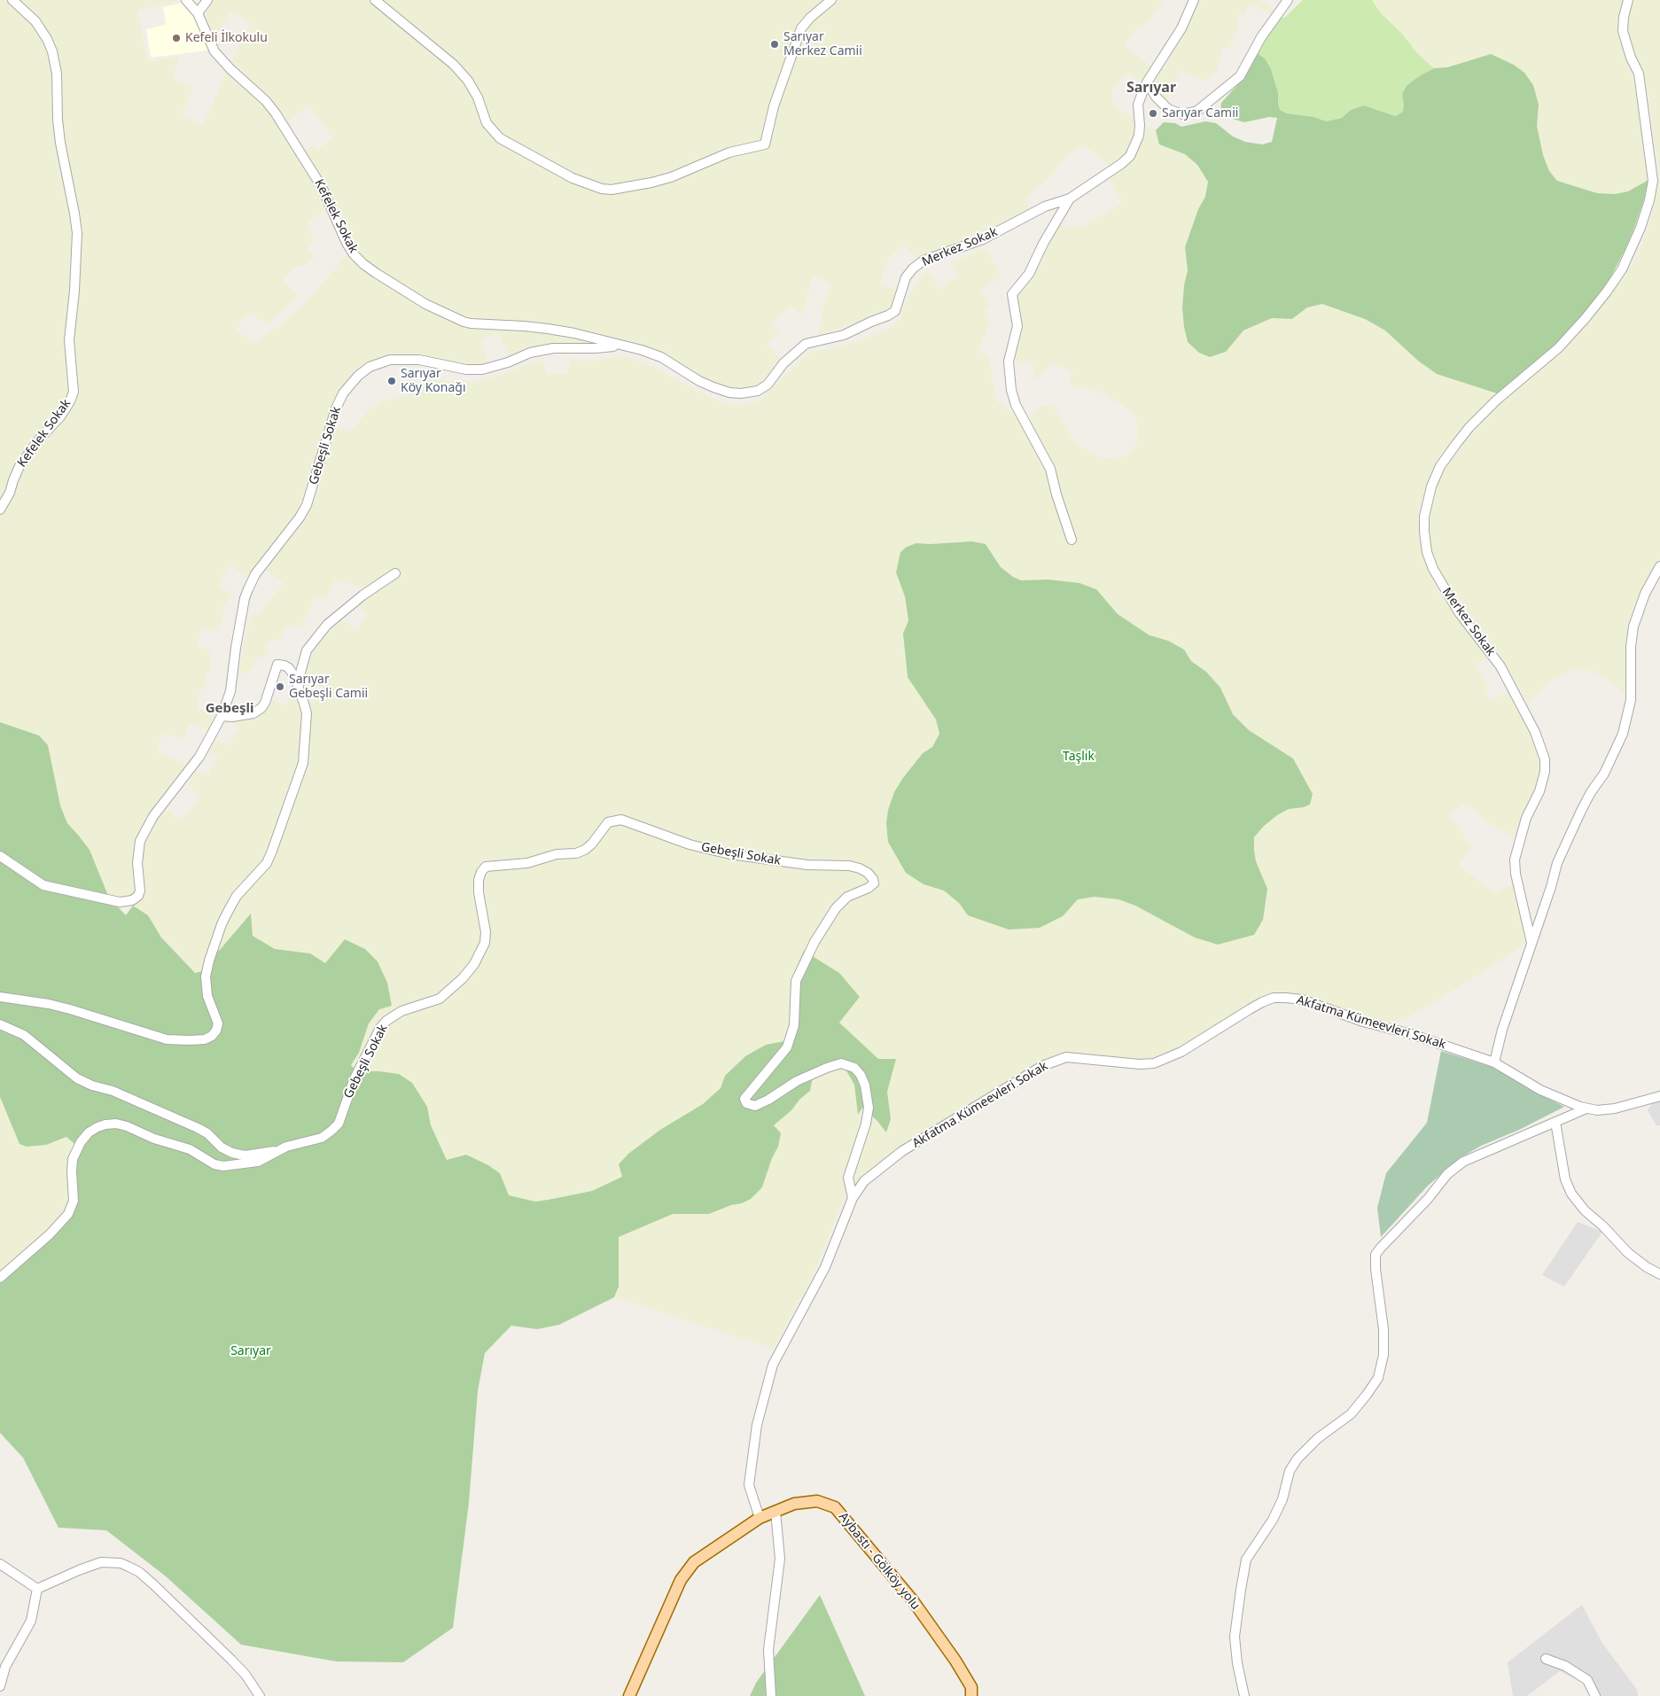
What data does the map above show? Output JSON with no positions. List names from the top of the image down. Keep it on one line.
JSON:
{"streets":{"main road":["Aybastı - Gölköy yolu"],"street":["Kefelek Sokak","Merkez Sokak","Gebeşli Sokak","Akfatma Kümeevleri Sokak"]},"crossings":[["Kefelek Sokak","Merkez Sokak"],["Kefelek Sokak","Gebeşli Sokak"],["Merkez Sokak","Gebeşli Sokak"],["Gebeşli Sokak","Akfatma Kümeevleri Sokak"],["Akfatma Kümeevleri Sokak","Aybastı - Gölköy yolu"]],"districts":["Sarıyar","Gebeşli"],"parks":["Taşlık","Sarıyar"],"places":["Kefeli İlkokulu","Sarıyar Merkez Camii","Sarıyar Camii","Sarıyar Köy Konağı","Sarıyar Gebeşli Camii"]}
